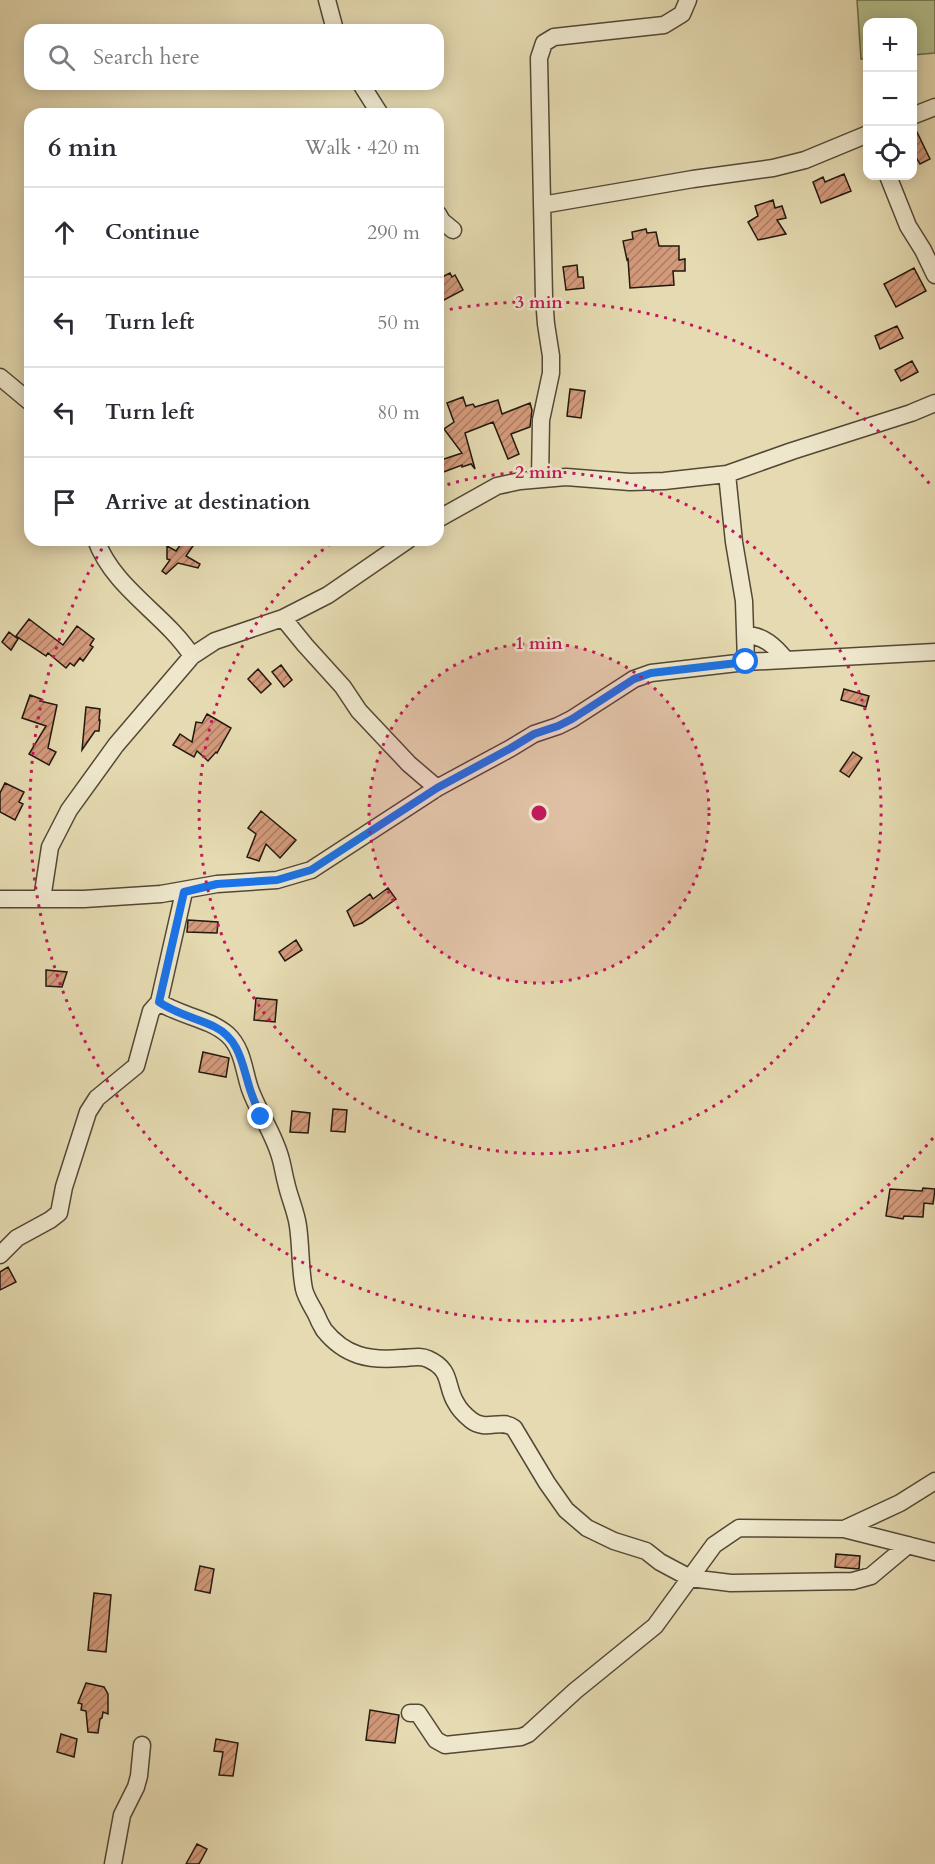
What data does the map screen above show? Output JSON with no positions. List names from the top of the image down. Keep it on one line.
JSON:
{"page":{"map_buttons":["+","−"],"search":"Search here","heading":["6 min","Walk · 420 m"],"list":[["Continue","290 m"],["Turn left","50 m"],["Turn left","80 m"],"Arrive at destination"]},"rings":["3 min","2 min","1 min"]}
